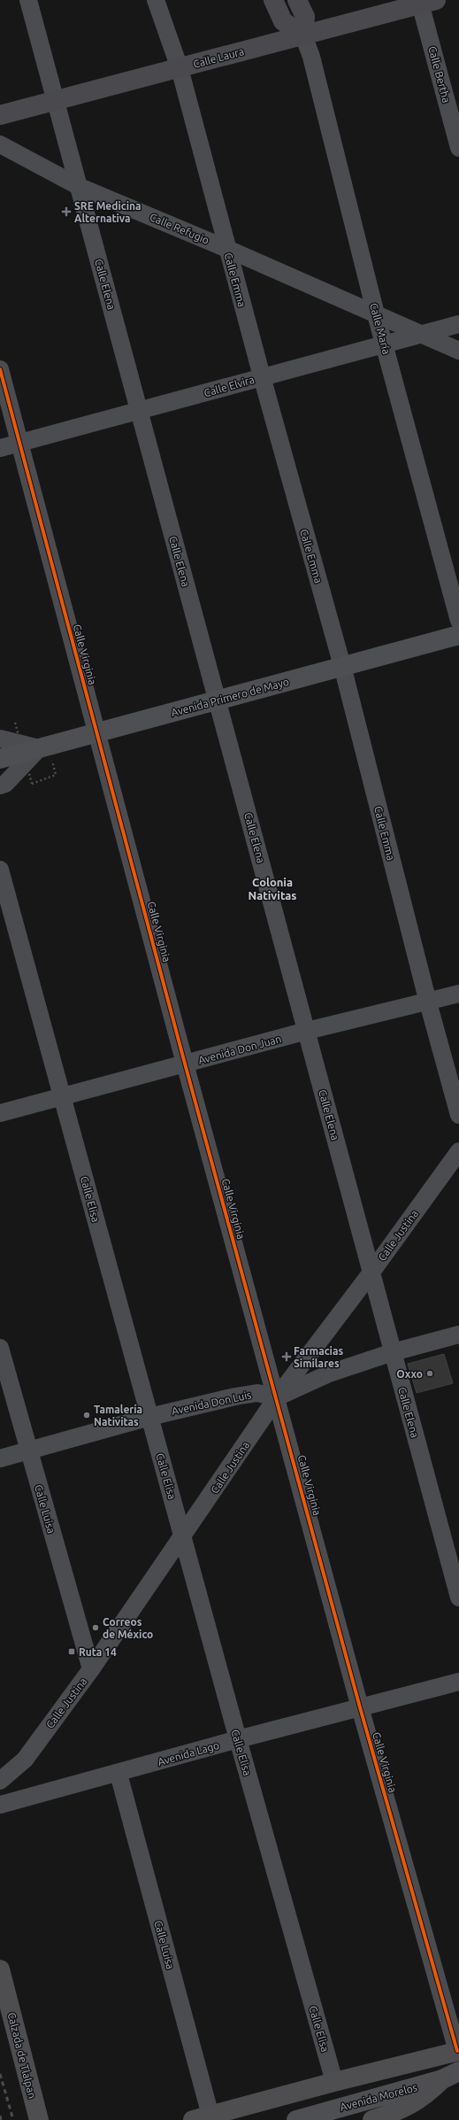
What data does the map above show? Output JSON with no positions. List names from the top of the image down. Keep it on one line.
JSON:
{"streets":{"highway":["Calzada de Tlalpan"],"main road":["Avenida Primero de Mayo","Avenida Morelos"],"street":["Calle Laura","Calle Bertha","Calle Refugio","Calle Emma","Calle Elena","Calle María","Calle Elvira","Calle Virginia","Avenida Don Juan","Calle Elisa","Calle Justina","Avenida Don Luis","Calle Luisa","Avenida Lago"]},"crossings":[["Calle Laura","Calle Bertha"],["Calle Laura","Calle Emma"],["Calle Laura","Calle Elena"],["Calle Laura","Calle María"],["Calle Refugio","Calle Emma"],["Calle Refugio","Calle Elena"],["Calle Refugio","Calle María"],["Calle Refugio","Calle Elvira"],["Calle Emma","Calle Elvira"],["Calle Emma","Avenida Primero de Mayo"],["Calle Emma","Avenida Don Juan"],["Calle Elena","Calle Elvira"],["Calle Elena","Avenida Primero de Mayo"],["Calle Elena","Avenida Don Juan"],["Calle Elena","Calle Justina"],["Calle María","Calle Elvira"],["Calle Elvira","Calle Virginia"],["Calle Virginia","Avenida Primero de Mayo"],["Calle Virginia","Avenida Don Juan"],["Calle Virginia","Calle Justina"],["Calle Virginia","Avenida Don Luis"],["Calle Virginia","Avenida Lago"],["Avenida Don Juan","Calle Elisa"],["Calle Elisa","Calle Justina"],["Calle Elisa","Avenida Don Luis"],["Calle Elisa","Avenida Lago"],["Calle Justina","Avenida Don Luis"],["Calle Justina","Calle Luisa"],["Avenida Don Luis","Calle Luisa"],["Calle Luisa","Avenida Lago"]],"districts":["Colonia Nativitas"],"places":{"health":["SRE Medicina Alternativa","Farmacias Similares"],"other":["Oxxo","Tamalería Nativitas","Correos de México"],"transit":["Ruta 14"]}}
